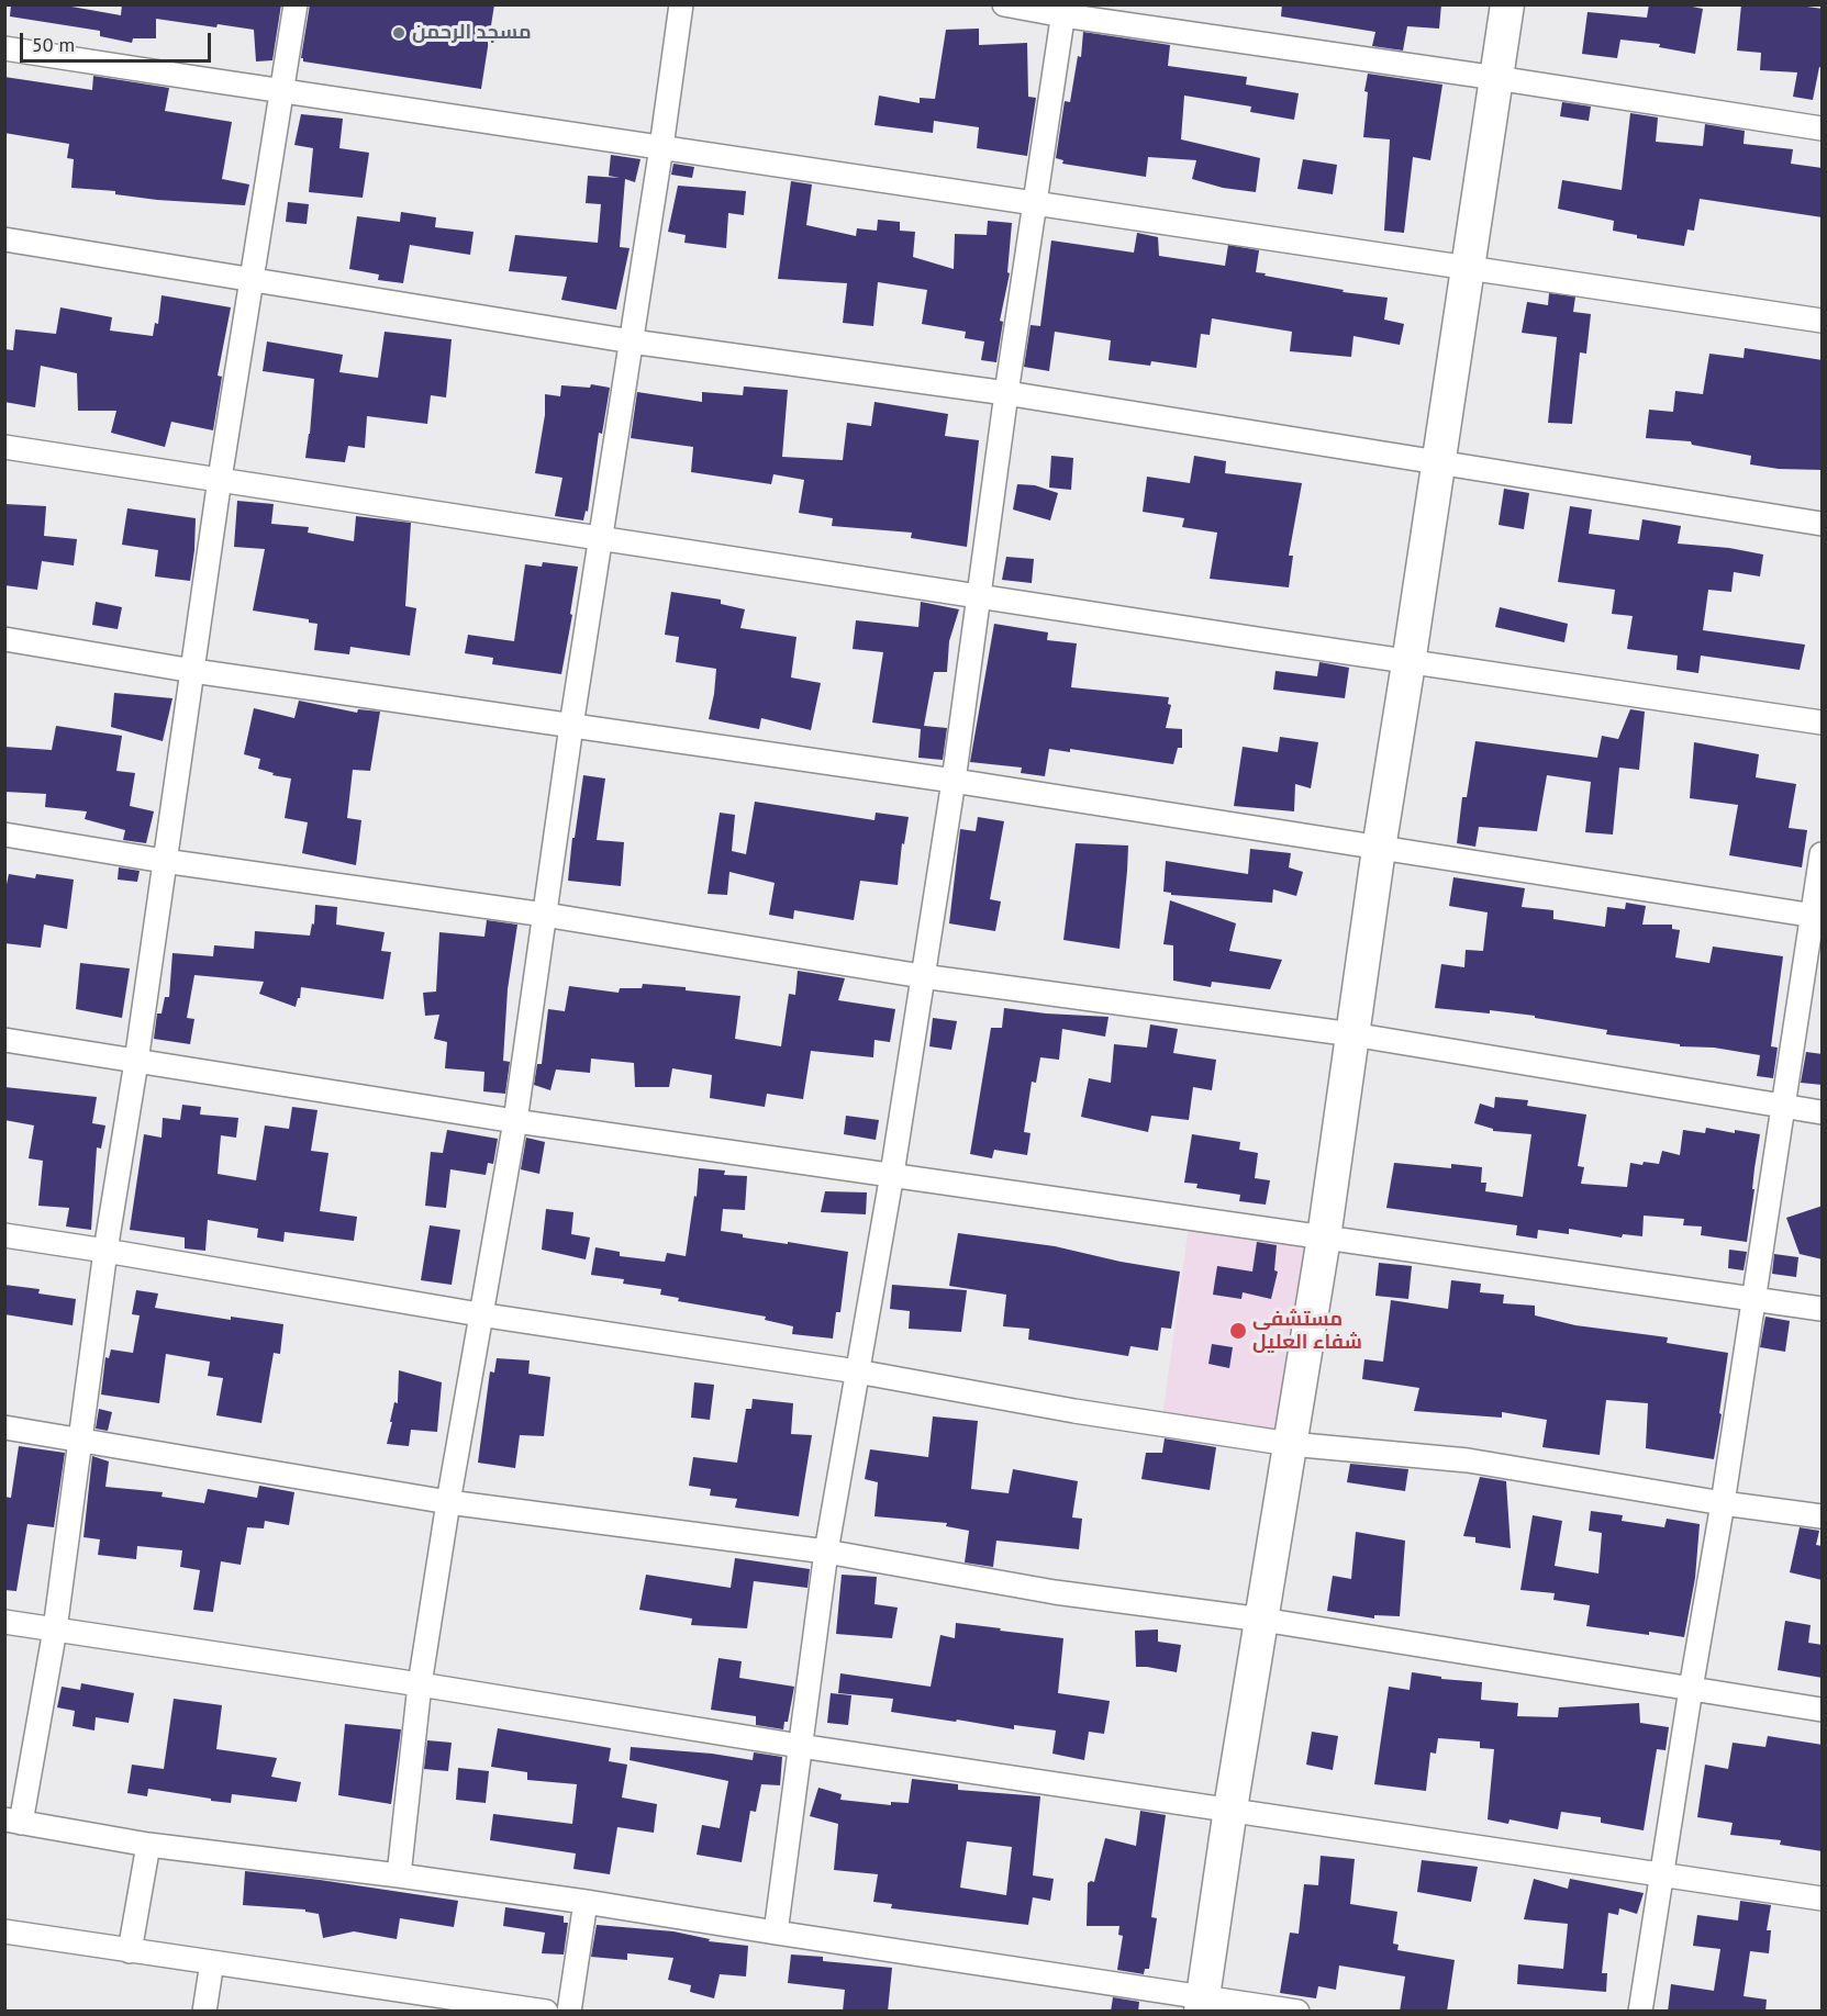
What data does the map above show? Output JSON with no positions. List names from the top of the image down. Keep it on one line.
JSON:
{"places":["مسجد الرحمن","مستشفى شفاء العليل"],"scale_bar":"50 m"}
